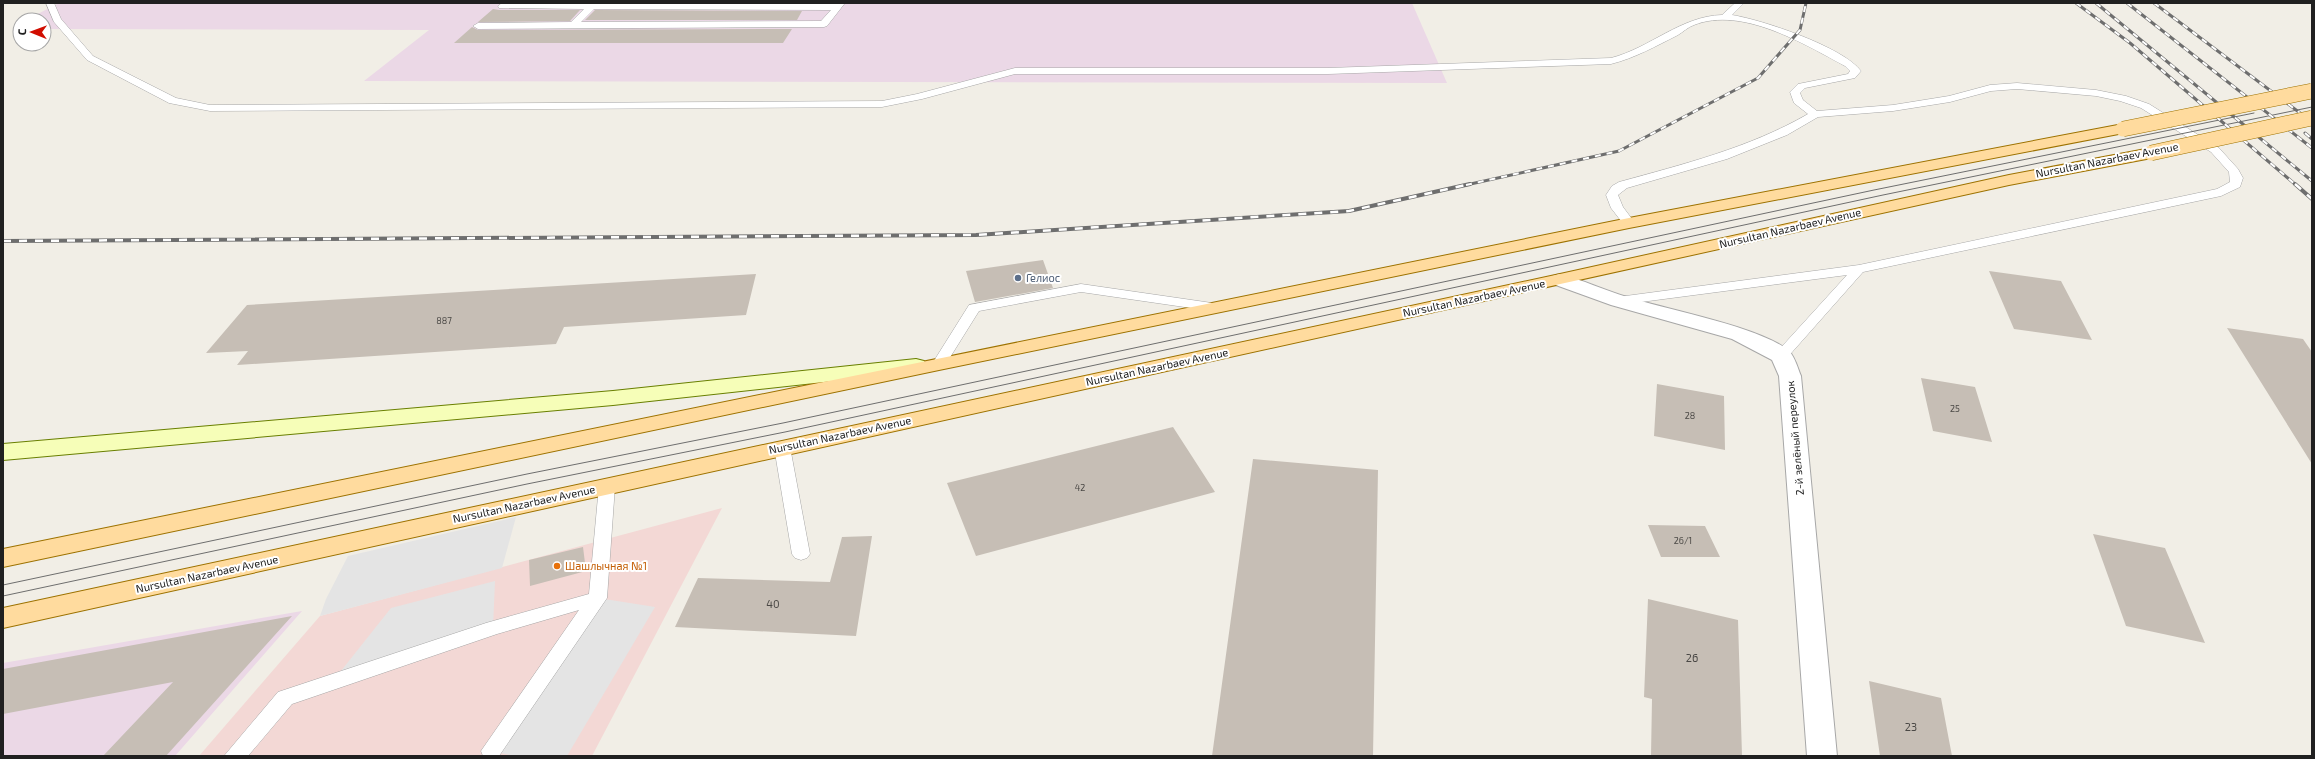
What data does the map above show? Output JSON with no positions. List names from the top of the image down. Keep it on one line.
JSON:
{"streets":{"main road":["Nursultan Nazarbaev Avenue"],"street":["2-й зелёный переулок"]},"places":["Гелиос","Шашлычная №1"],"house_numbers":["887","25","28","42","26/1","40","26","23"],"north":"left"}
